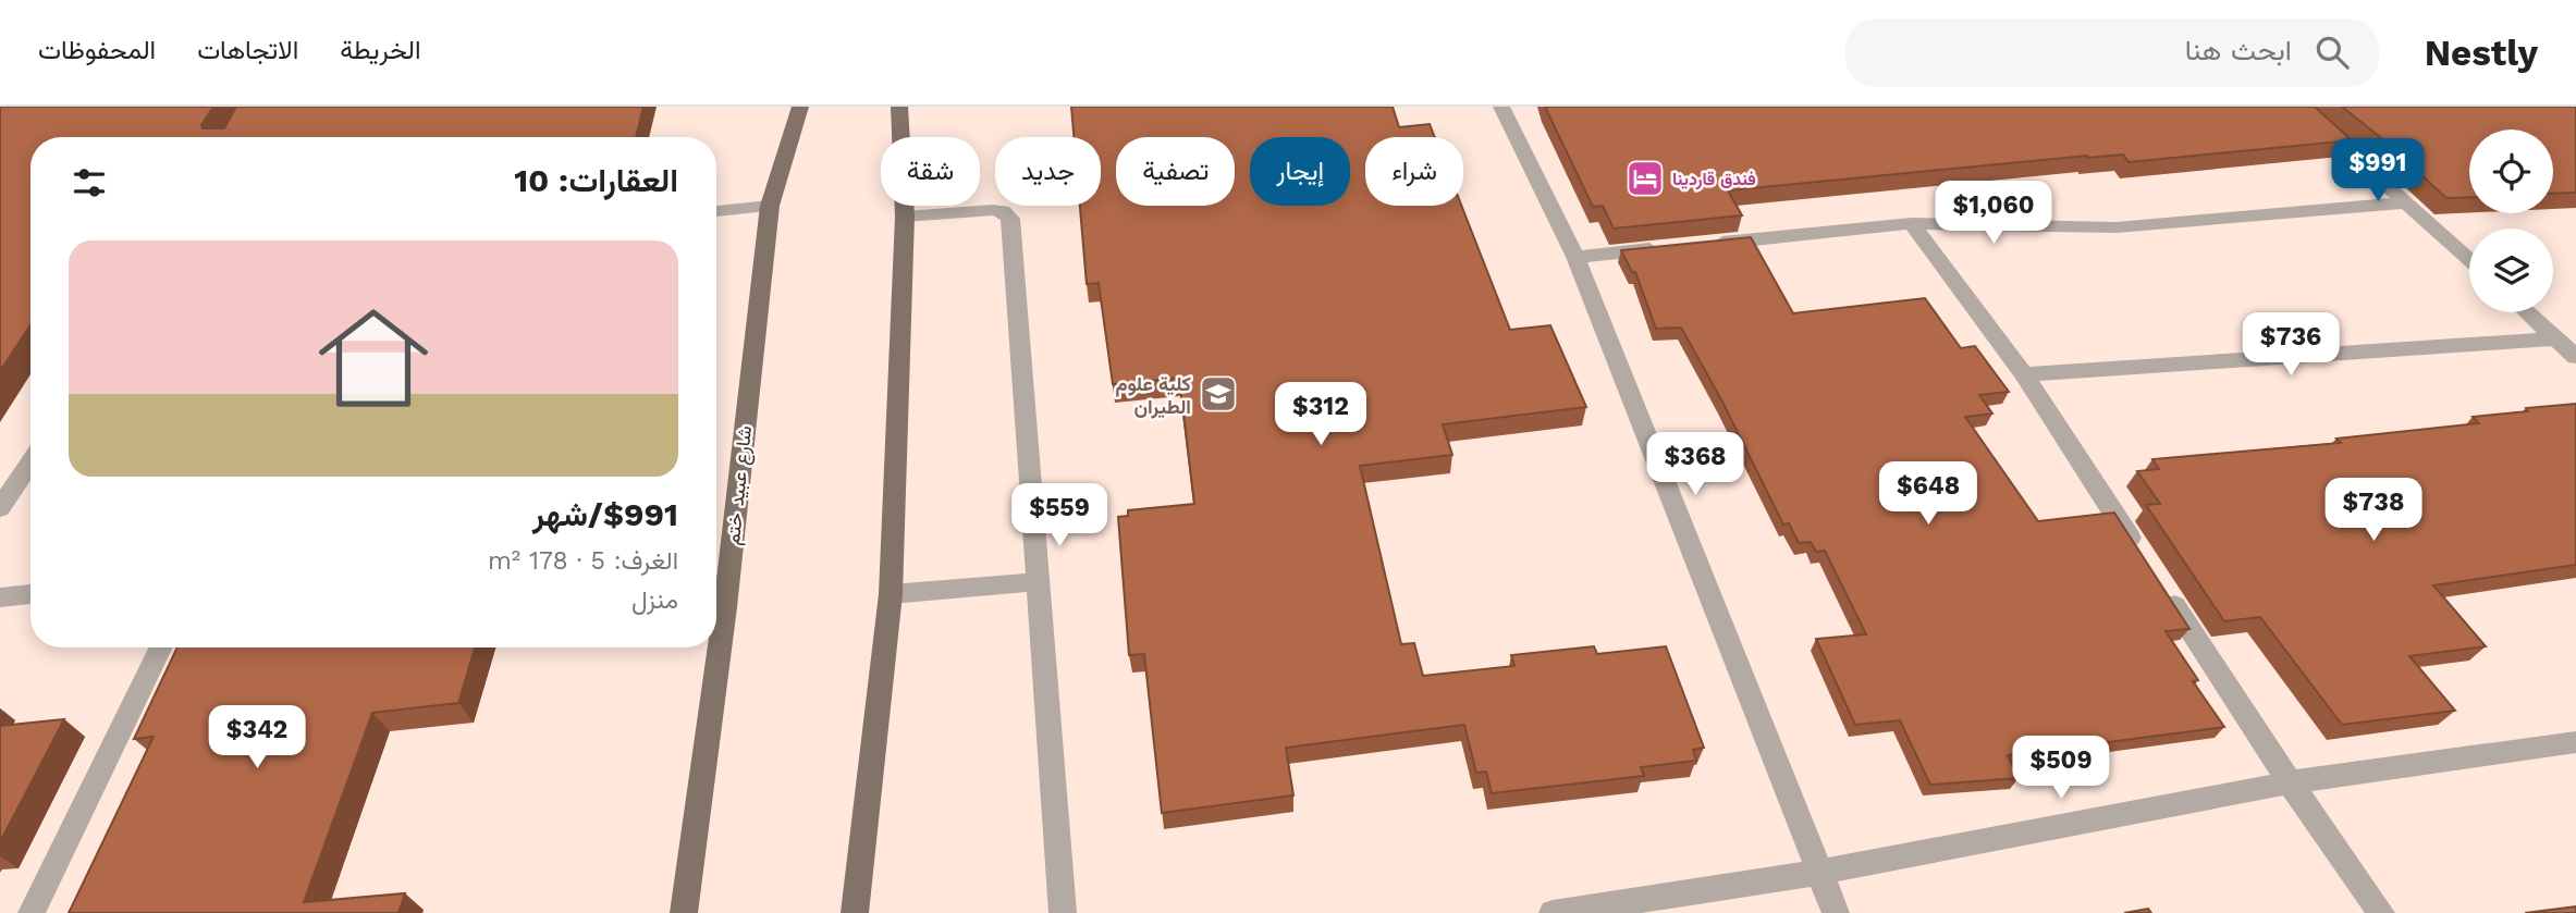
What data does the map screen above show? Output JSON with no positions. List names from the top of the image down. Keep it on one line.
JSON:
{"streets":{"main road":["شارع عبيد ختم"]},"places":{"hotel":["فندق قاردينا"],"school or university":["كلية علوم الطيران"]},"page":{"header":"Nestly","search":"ابحث هنا","nav":["الخريطة","الاتجاهات","المحفوظات"],"chip":["شراء","إيجار","تصفية","جديد","شقة"],"heading":"العقارات: 10","price":["$991","$1,060","$736","$312","$368","$648","$738","$559","$342","$509"],"list":[{"name":"$991/شهر","note":"الغرف: 5 · 178 m² · منزل"}]}}
